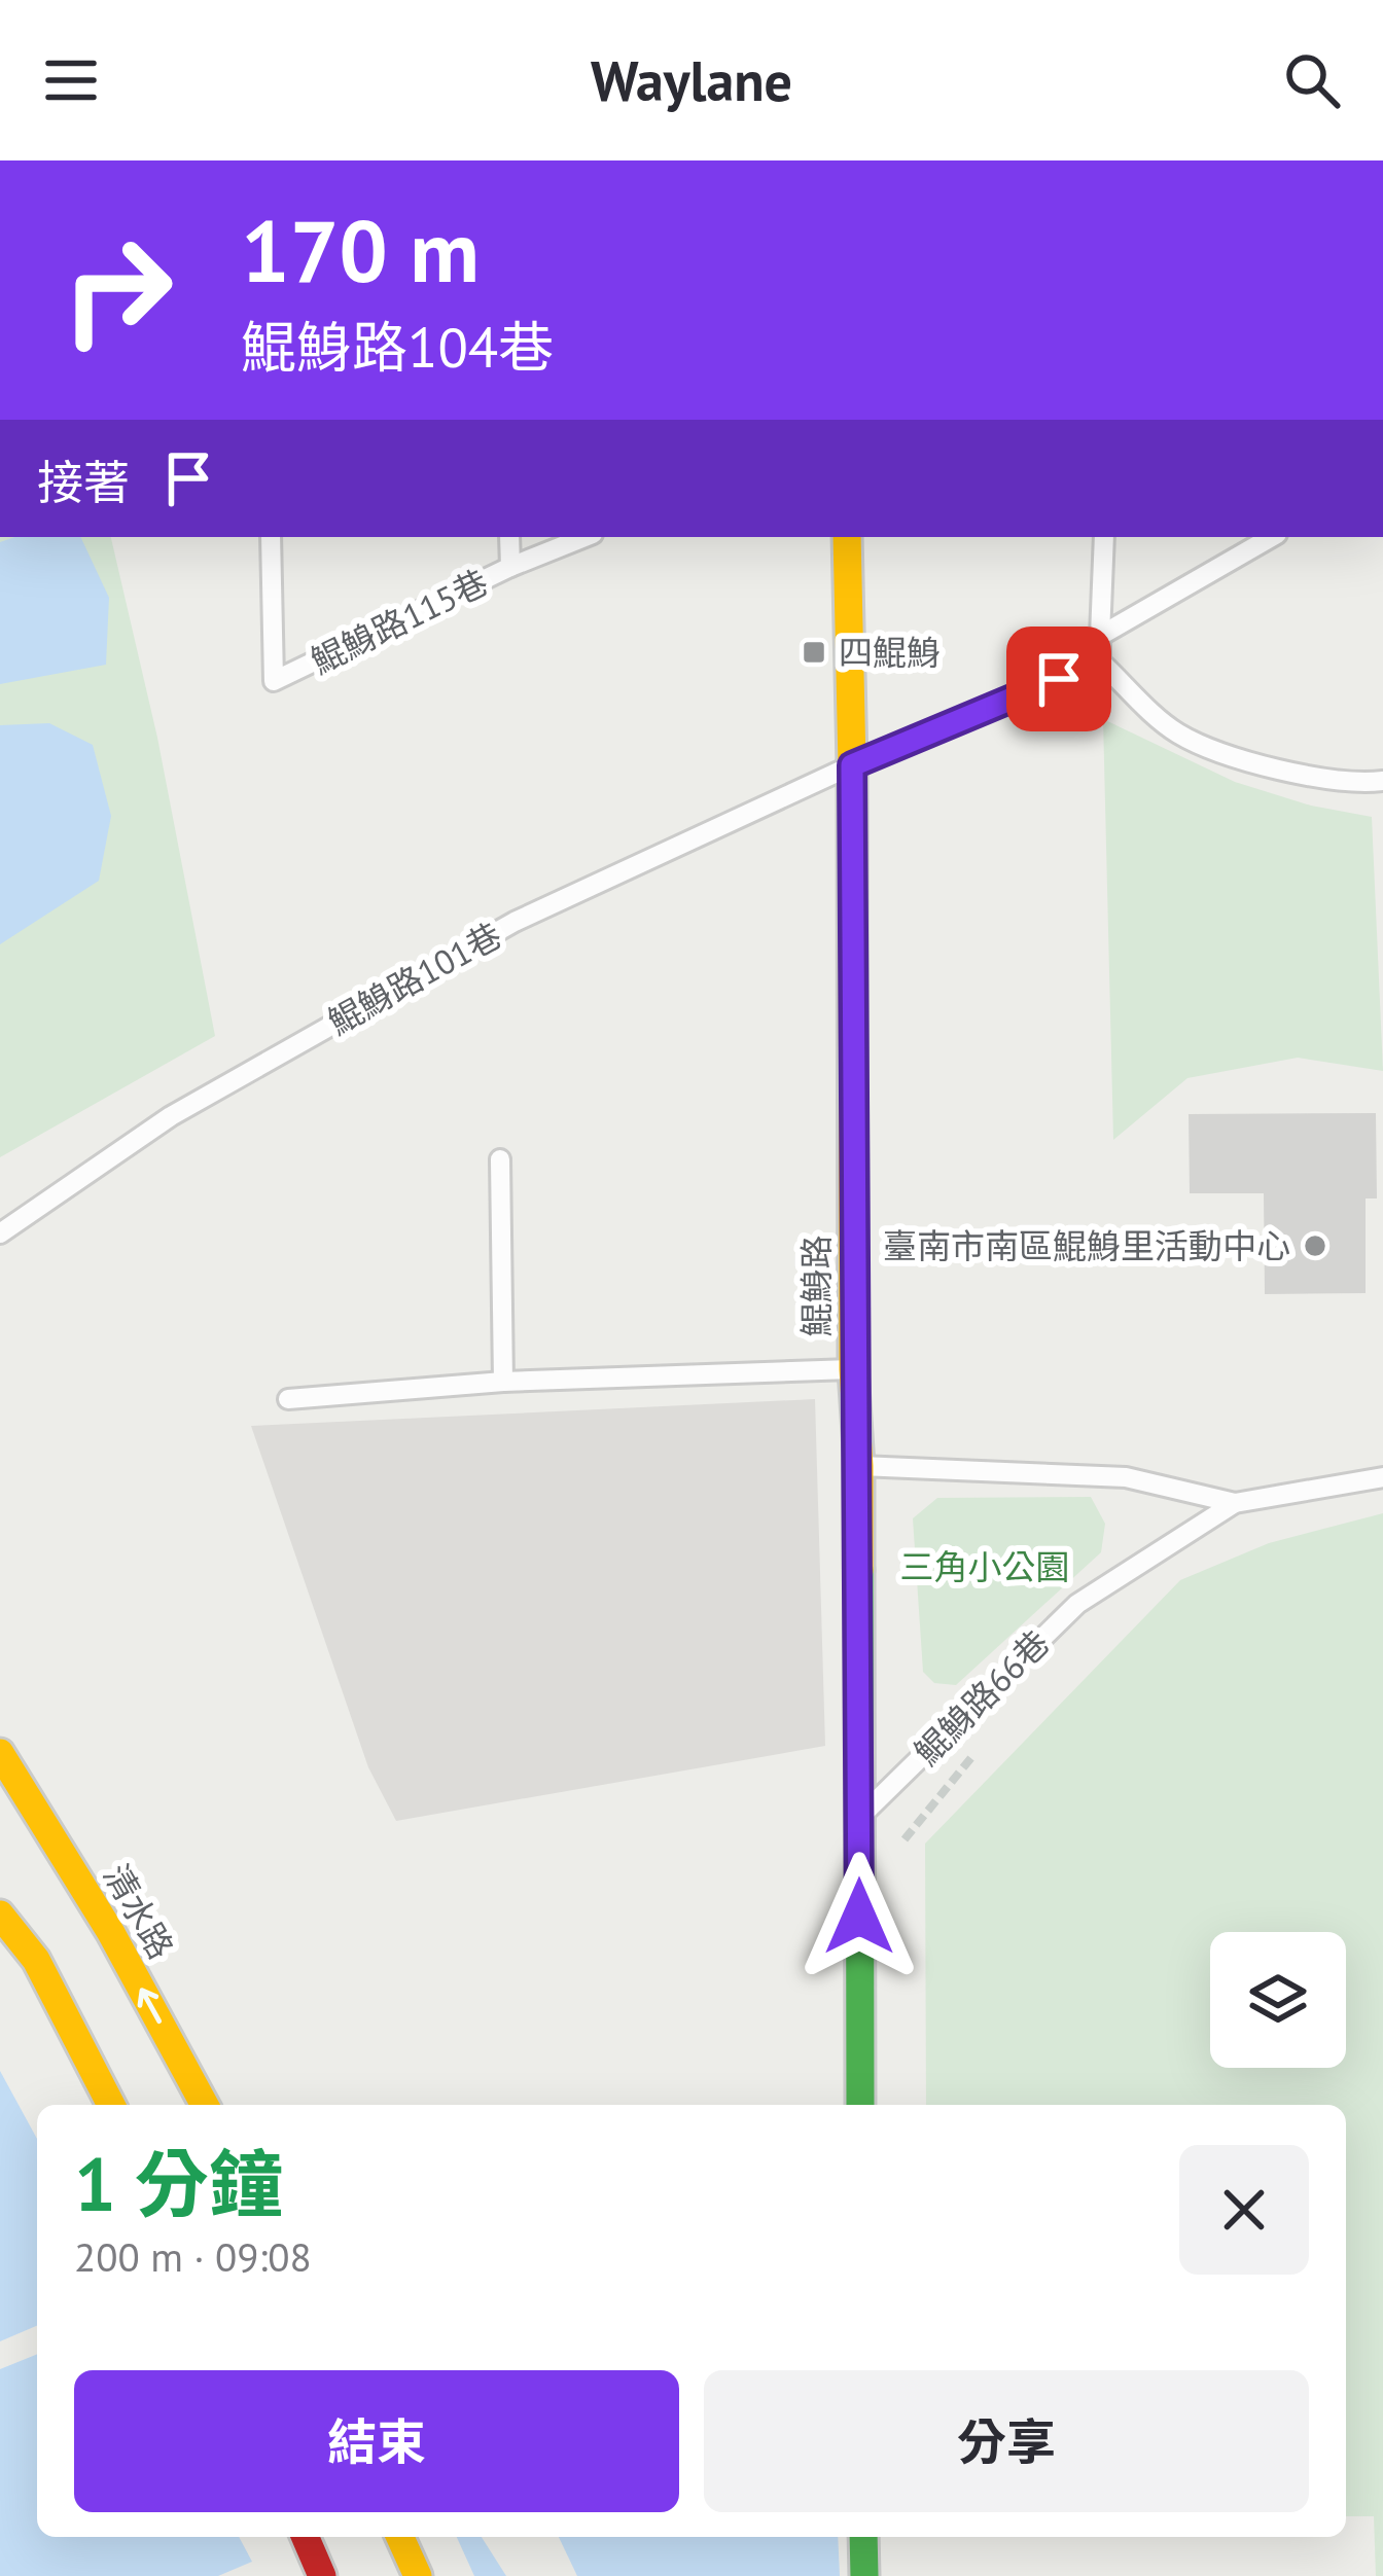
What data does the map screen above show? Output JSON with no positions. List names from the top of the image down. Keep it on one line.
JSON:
{"streets":{"street":["鯤鯓路","清水路"],"lane":["鯤鯓路115巷","鯤鯓路101巷","鯤鯓路66巷"]},"crossings":[["鯤鯓路101巷","鯤鯓路"],["鯤鯓路","鯤鯓路66巷"]],"parks":["三角小公園"],"places":{"transit":["四鯤鯓"],"other":["臺南市南區鯤鯓里活動中心"]},"page":{"header":"Waylane","turn":["170 m","鯤鯓路104巷"],"then":"接著","heading":["1 分鐘","200 m · 09:08"],"buttons":["結束","分享"]}}
